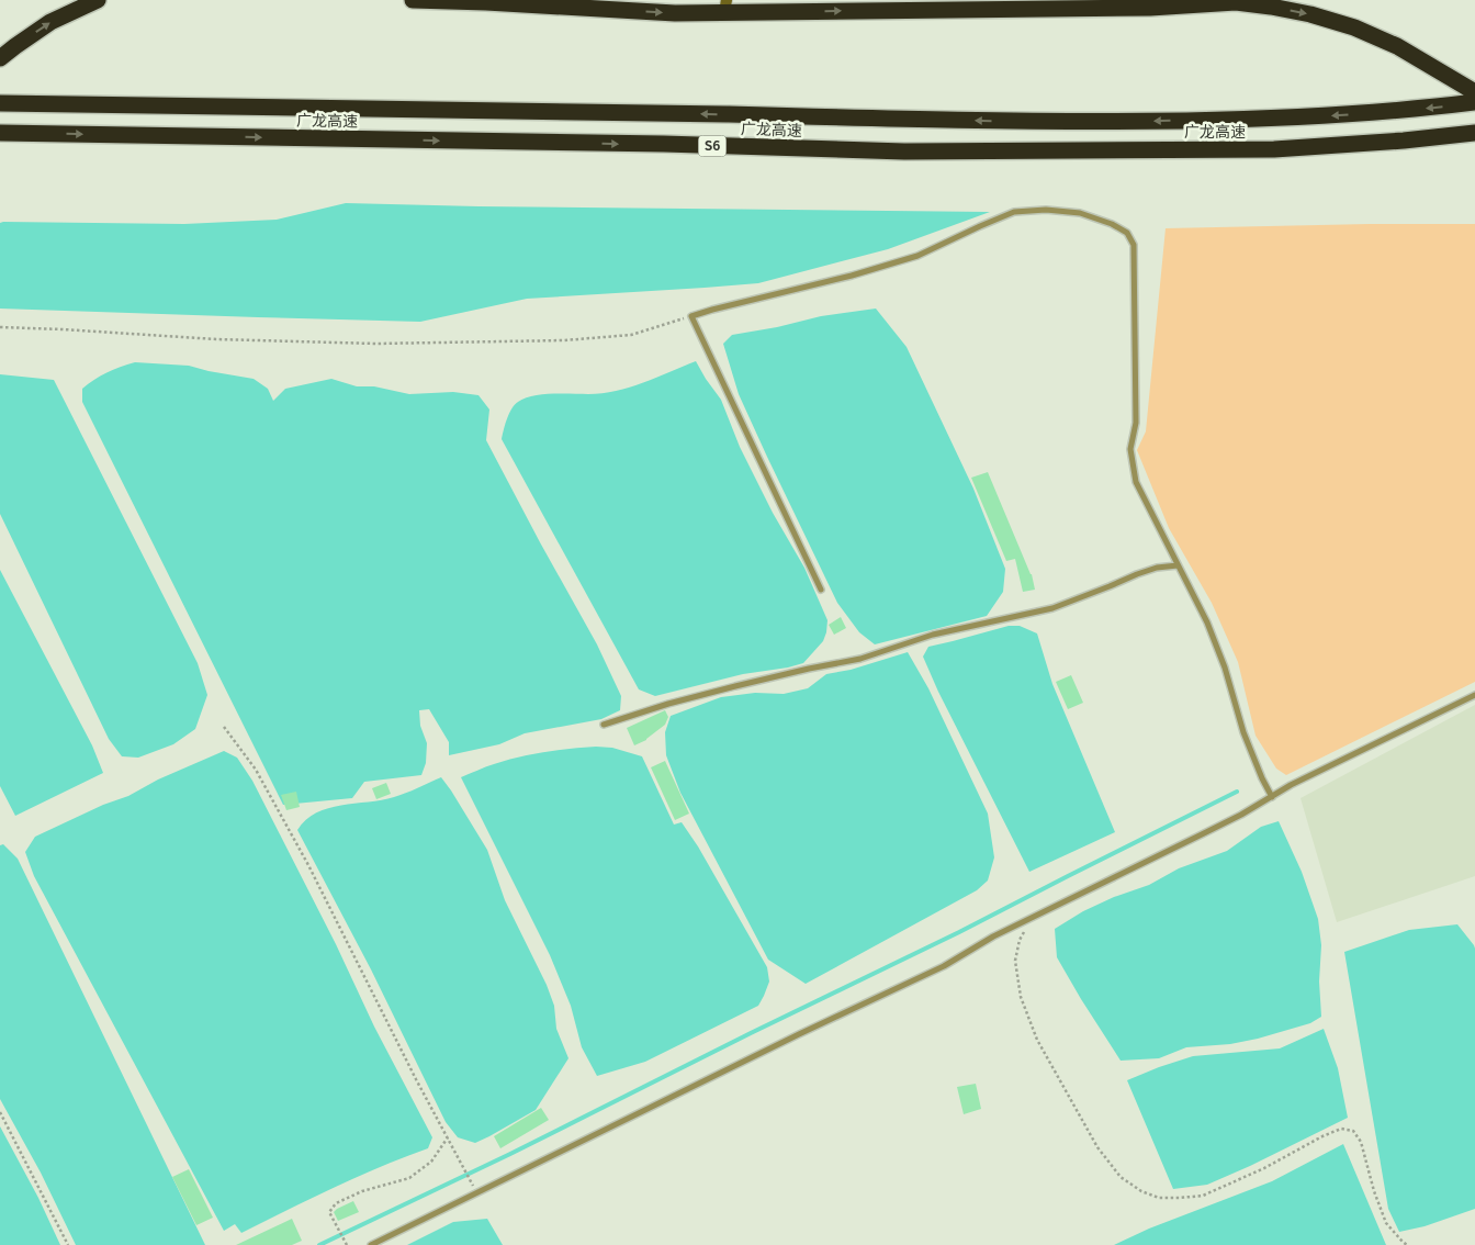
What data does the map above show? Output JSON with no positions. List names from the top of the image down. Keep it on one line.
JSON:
{"streets":{"highway":["广龙高速","S6"]}}
